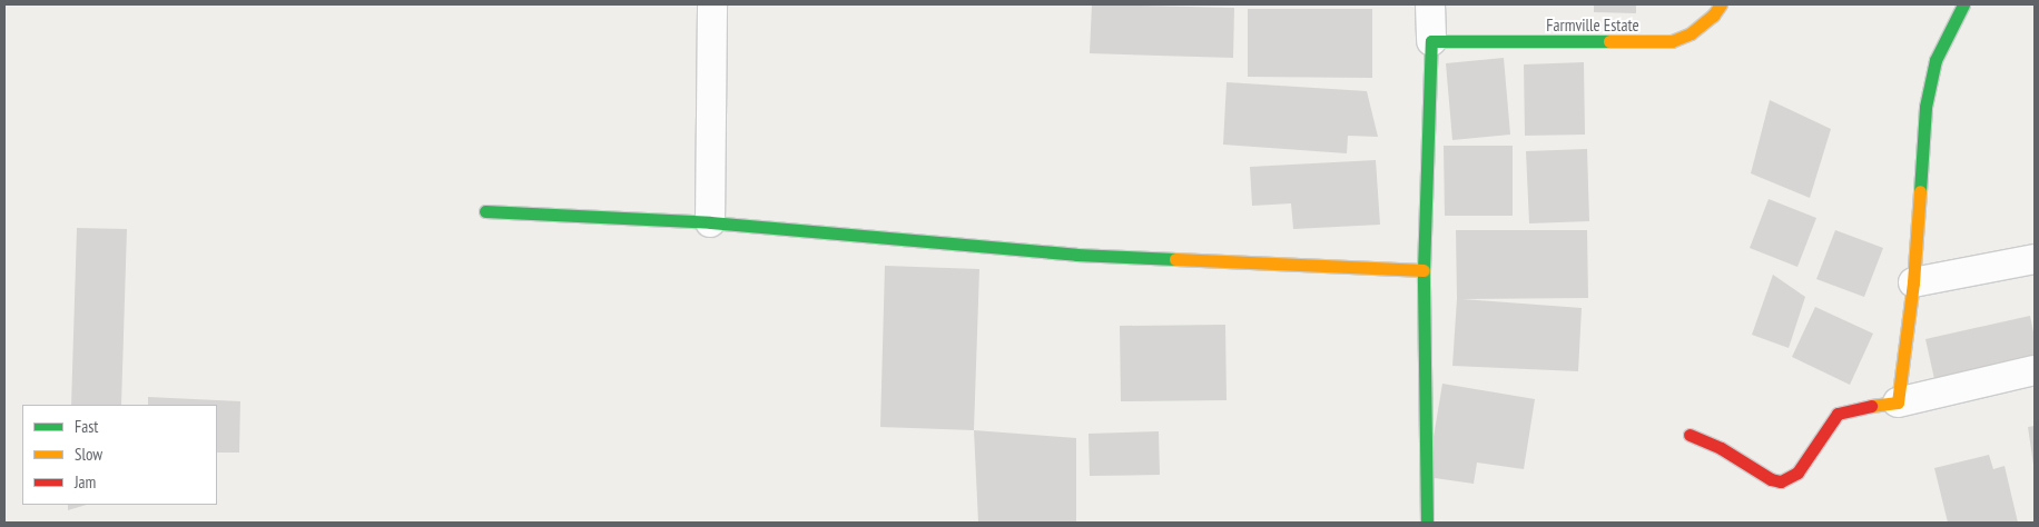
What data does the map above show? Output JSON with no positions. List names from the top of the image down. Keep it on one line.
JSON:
{"streets":{"street":["Farmville Estate"]},"legend":["Fast","Slow","Jam"]}
